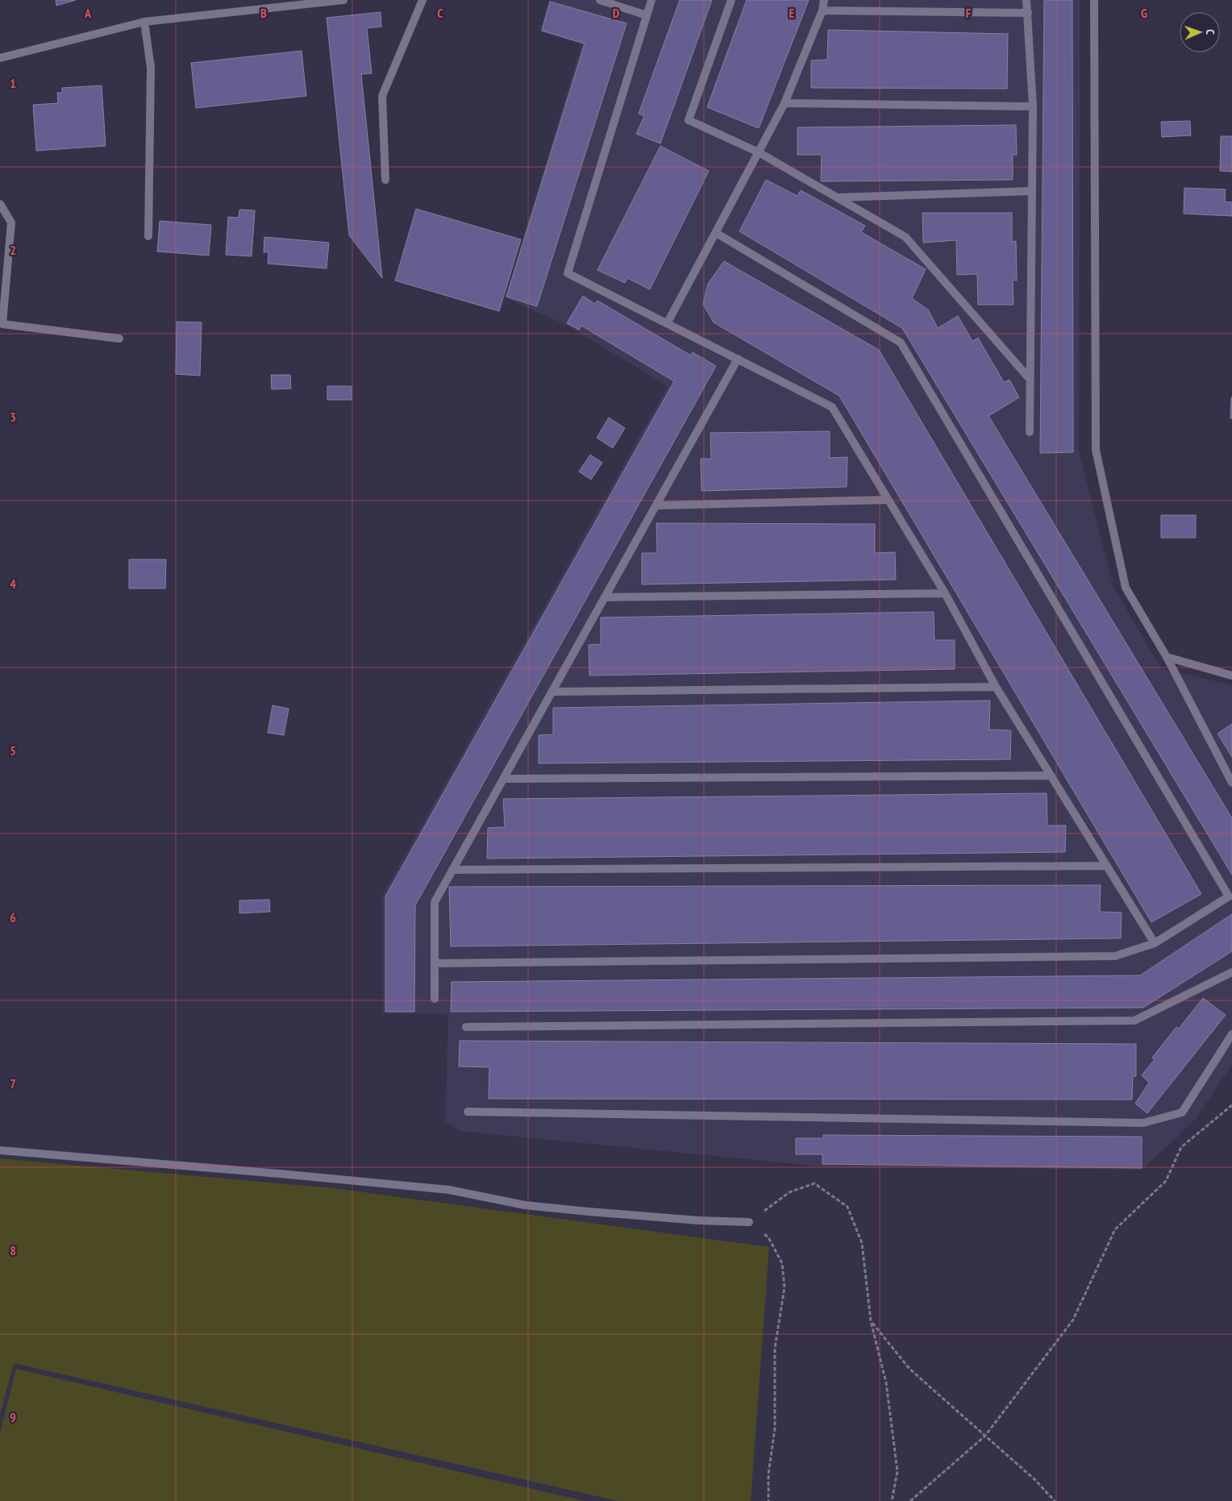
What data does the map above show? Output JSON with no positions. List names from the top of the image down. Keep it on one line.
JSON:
{"north":"right","grid":{"columns":["A","B","C","D","E","F","G"],"rows":["1","2","3","4","5","6","7","8","9"]}}
